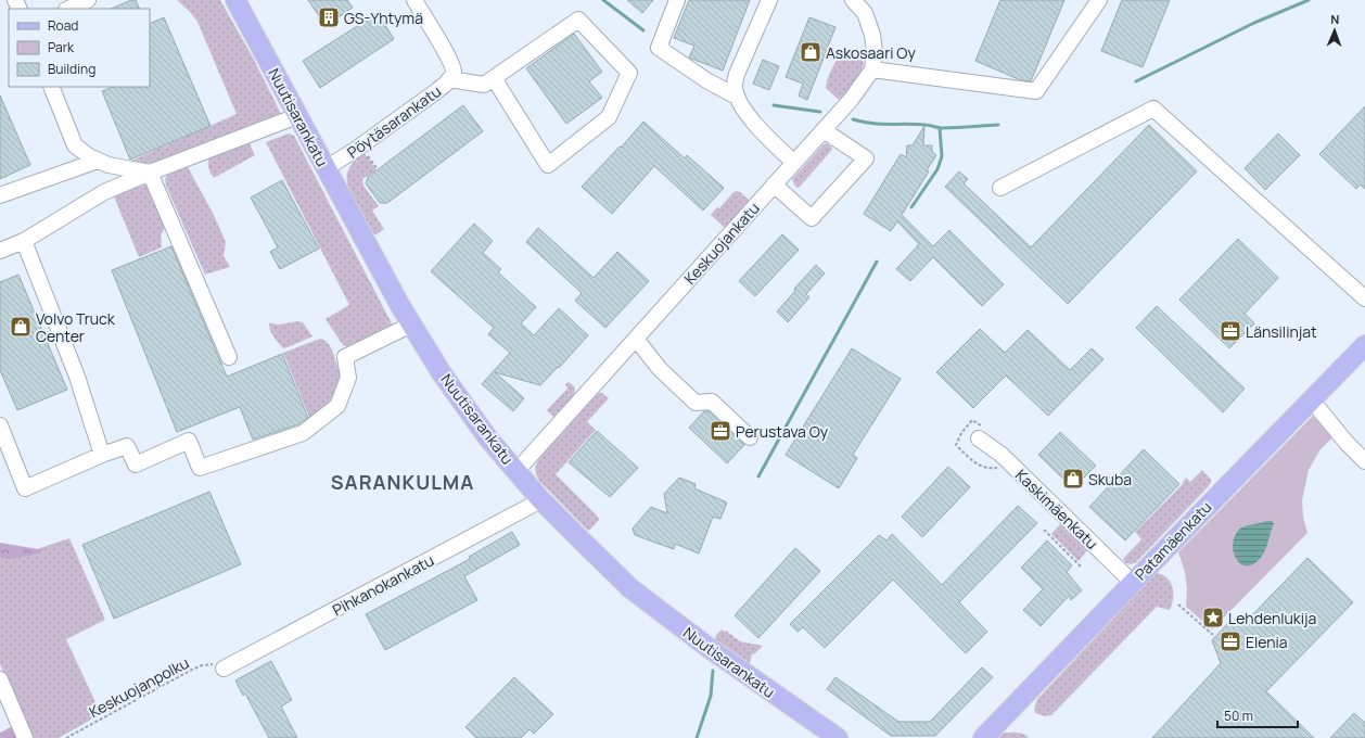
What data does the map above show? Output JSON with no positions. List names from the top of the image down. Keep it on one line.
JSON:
{"streets":{"main road":["Nuutisarankatu","Patamäenkatu"],"street":["Pöytäsarankatu","Keskuojankatu","Kaskimäenkatu","Pihkanokankatu"],"path":["Keskuojanpolku"]},"crossings":[["Nuutisarankatu","Pöytäsarankatu"],["Nuutisarankatu","Keskuojankatu"],["Nuutisarankatu","Pihkanokankatu"],["Kaskimäenkatu","Patamäenkatu"],["Pihkanokankatu","Keskuojanpolku"]],"districts":["SARANKULMA"],"places":{"building":["GS-Yhtymä"],"shop":["Askosaari Oy","Volvo Truck Center","Skuba"],"office":["Länsilinjat","Perustava Oy","Elenia"],"place":["Lehdenlukija"]},"legend":["Road","Park","Building"],"scale_bar":"50 m","north":"top"}
